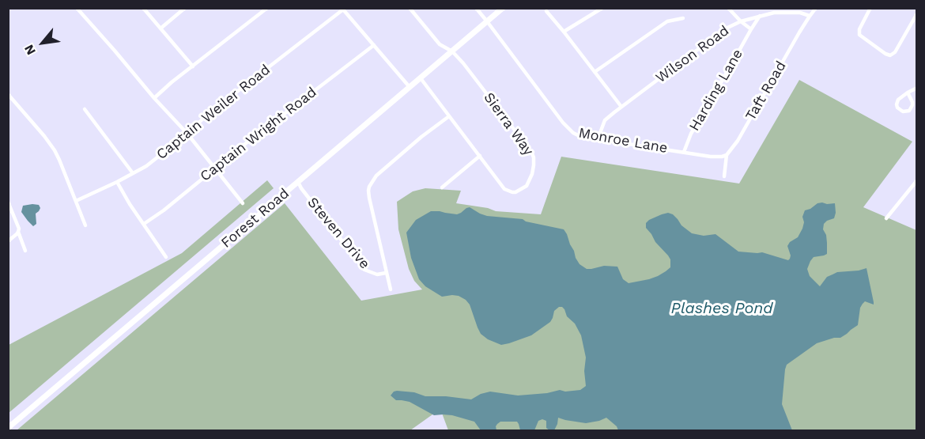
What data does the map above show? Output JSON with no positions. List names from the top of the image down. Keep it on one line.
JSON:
{"streets":{"main road":["Forest Road"],"street":["Wilson Road","Harding Lane","Taft Road","Captain Weiler Road","Sierra Way","Captain Wright Road","Monroe Lane","Steven Drive"]},"crossings":[["Wilson Road","Harding Lane"],["Wilson Road","Taft Road"],["Wilson Road","Monroe Lane"],["Harding Lane","Monroe Lane"],["Taft Road","Monroe Lane"],["Sierra Way","Forest Road"],["Monroe Lane","Forest Road"],["Forest Road","Steven Drive"]],"water":["Plashes Pond"],"north":"bottom left"}
